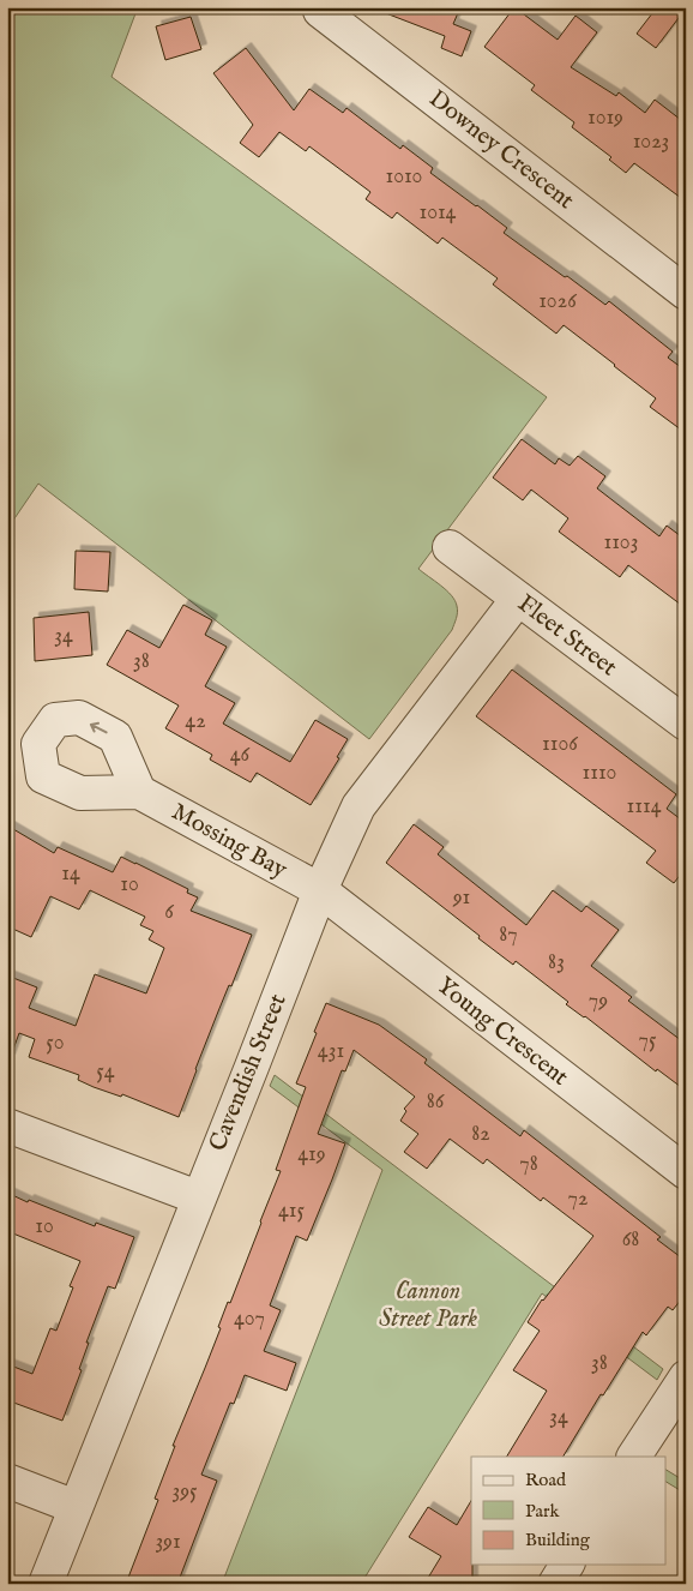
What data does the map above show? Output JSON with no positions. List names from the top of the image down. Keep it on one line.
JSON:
{"streets":{"street":["Downey Crescent","Fleet Street","Mossing Bay","Young Crescent","Cavendish Street"]},"crossings":[["Fleet Street","Cavendish Street"],["Mossing Bay","Young Crescent"],["Mossing Bay","Cavendish Street"],["Young Crescent","Cavendish Street"]],"parks":["Cannon Street Park"],"house_numbers":["1019","1023","1010","1014","1026","1103","34","38","42","1106","46","1110","1114","14","10","91","6","87","83","79","75","50","431","54","86","82","419","78","72","415","10","68","407","38","34","395","391"],"legend":["Road","Park","Building"]}
